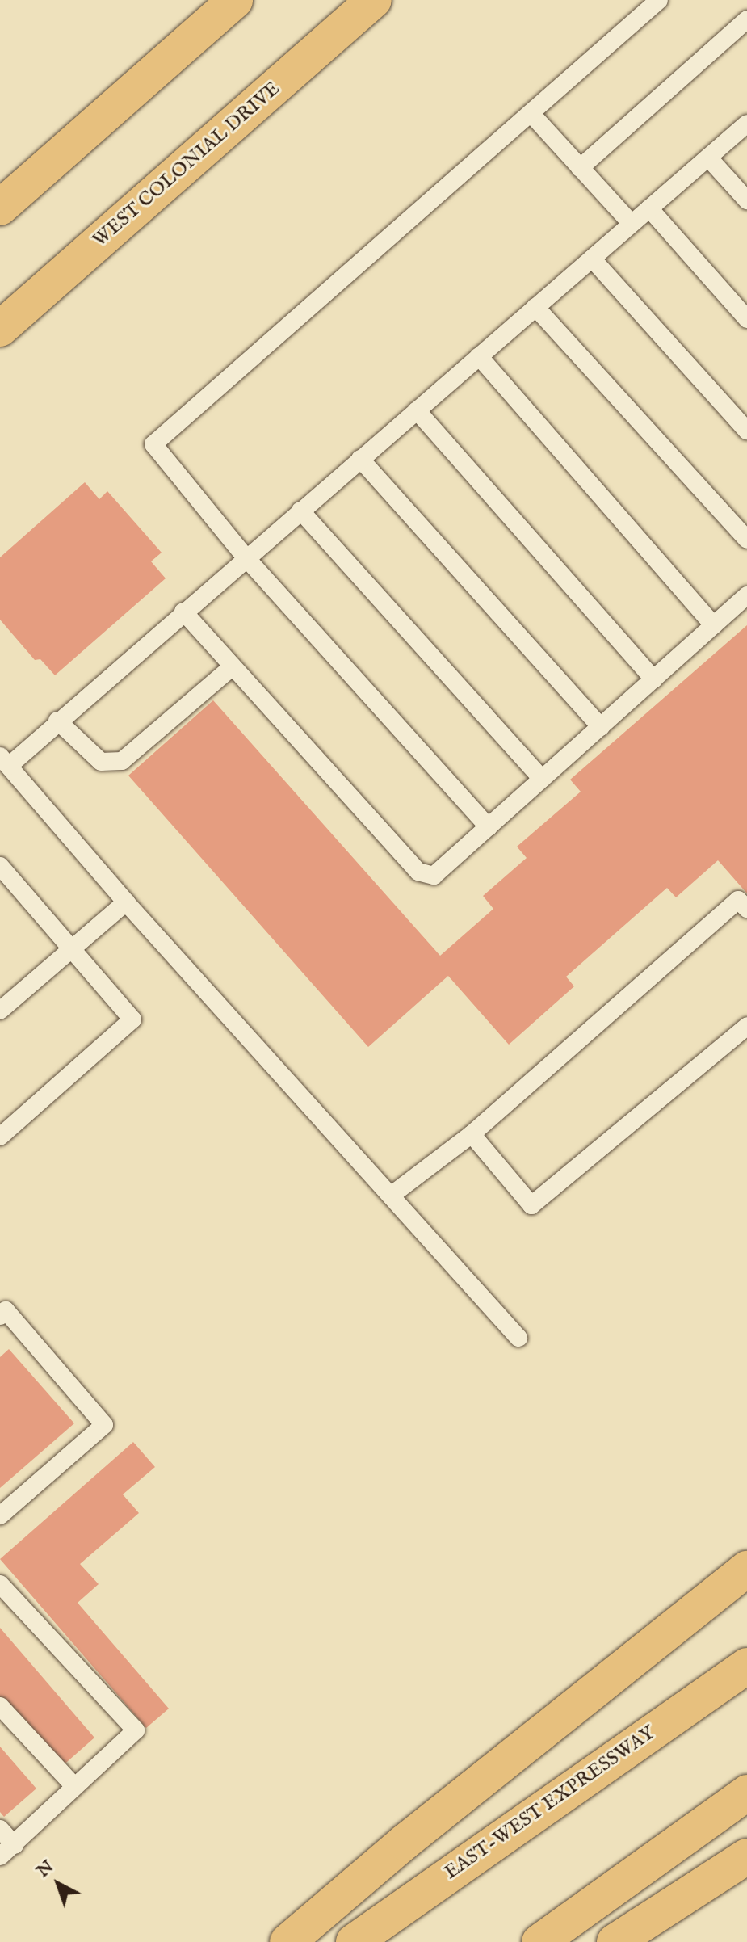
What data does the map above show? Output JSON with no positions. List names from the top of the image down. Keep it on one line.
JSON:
{"streets":{"highway":["WEST COLONIAL DRIVE","EAST-WEST EXPRESSWAY"]},"north":"top left"}
